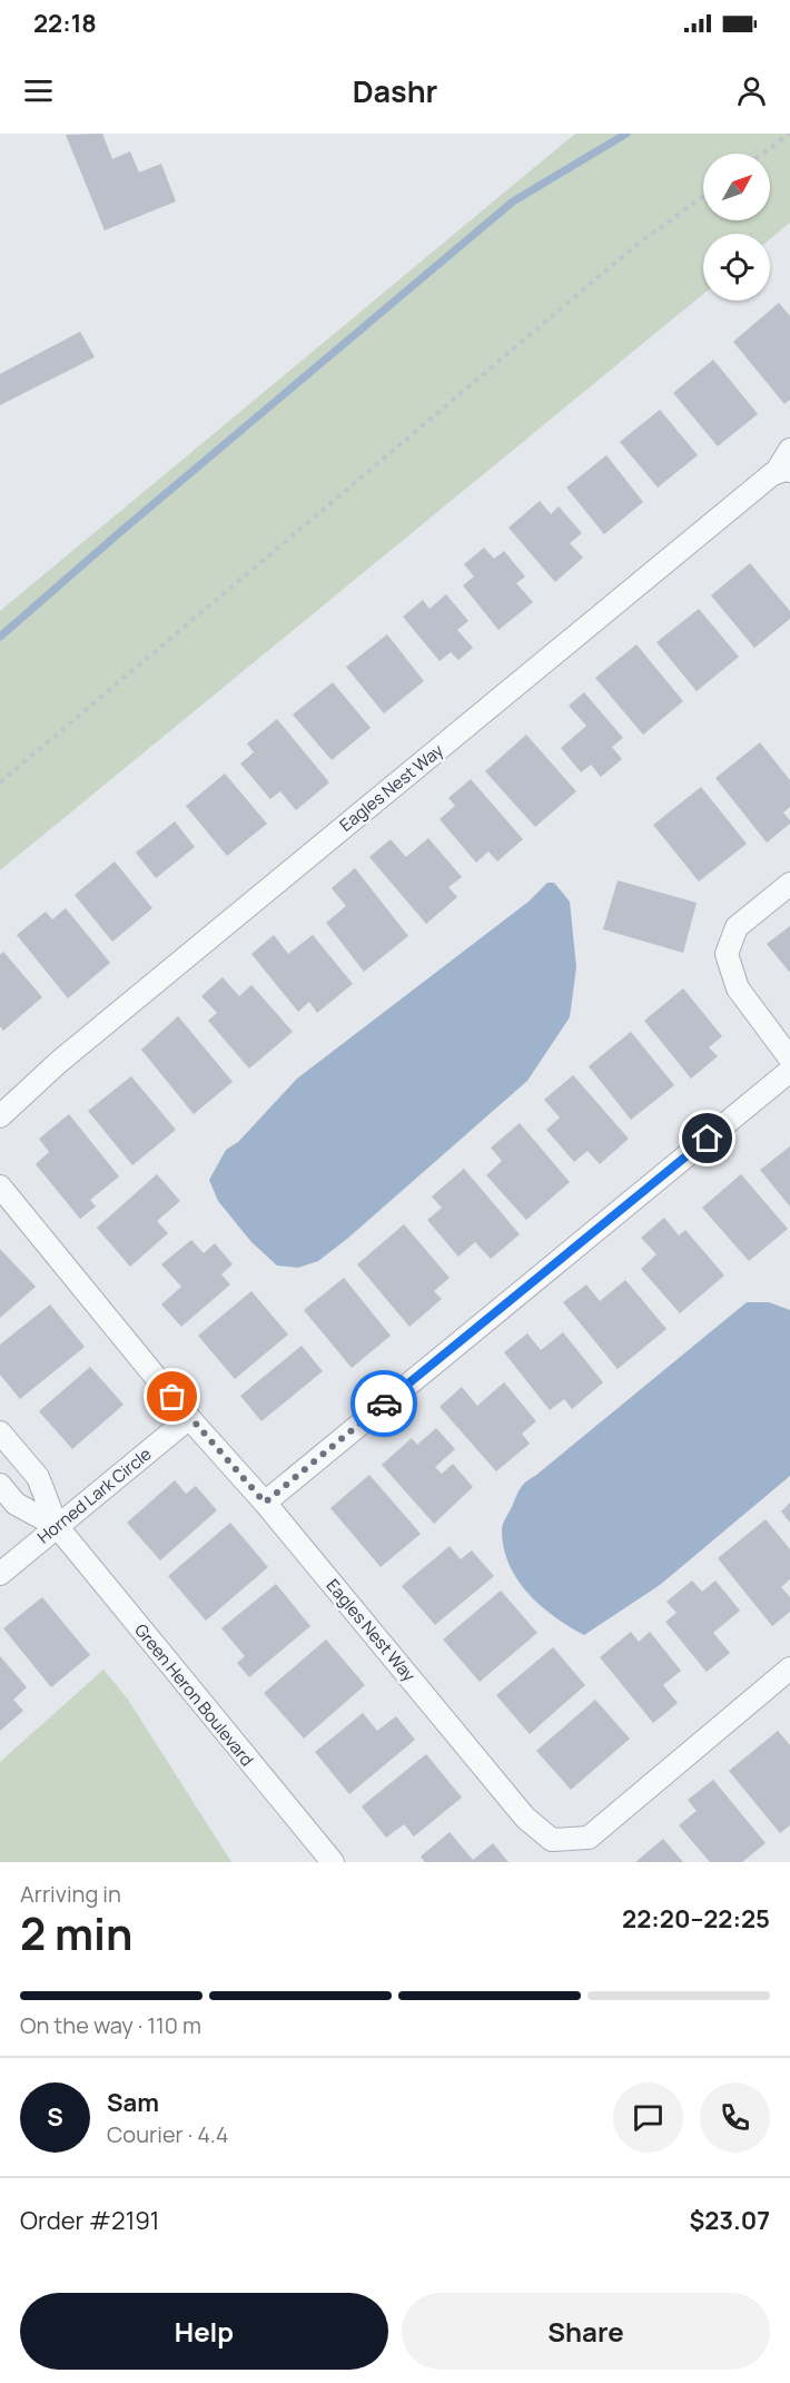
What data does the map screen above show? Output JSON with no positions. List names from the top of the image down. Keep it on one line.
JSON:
{"streets":{"street":["Eagles Nest Way","Horned Lark Circle","Green Heron Boulevard"]},"crossings":[["Eagles Nest Way","Horned Lark Circle"],["Horned Lark Circle","Green Heron Boulevard"]],"north":"top right","page":{"status":"22:18","header":"Dashr","heading":["2 min","Arriving in","22:20–22:25"],"panel":["Sam","Courier · 4.4","Order #2191","$23.07"],"bar":"On the way · 110 m","round":"S","buttons":["Help","Share"]}}
